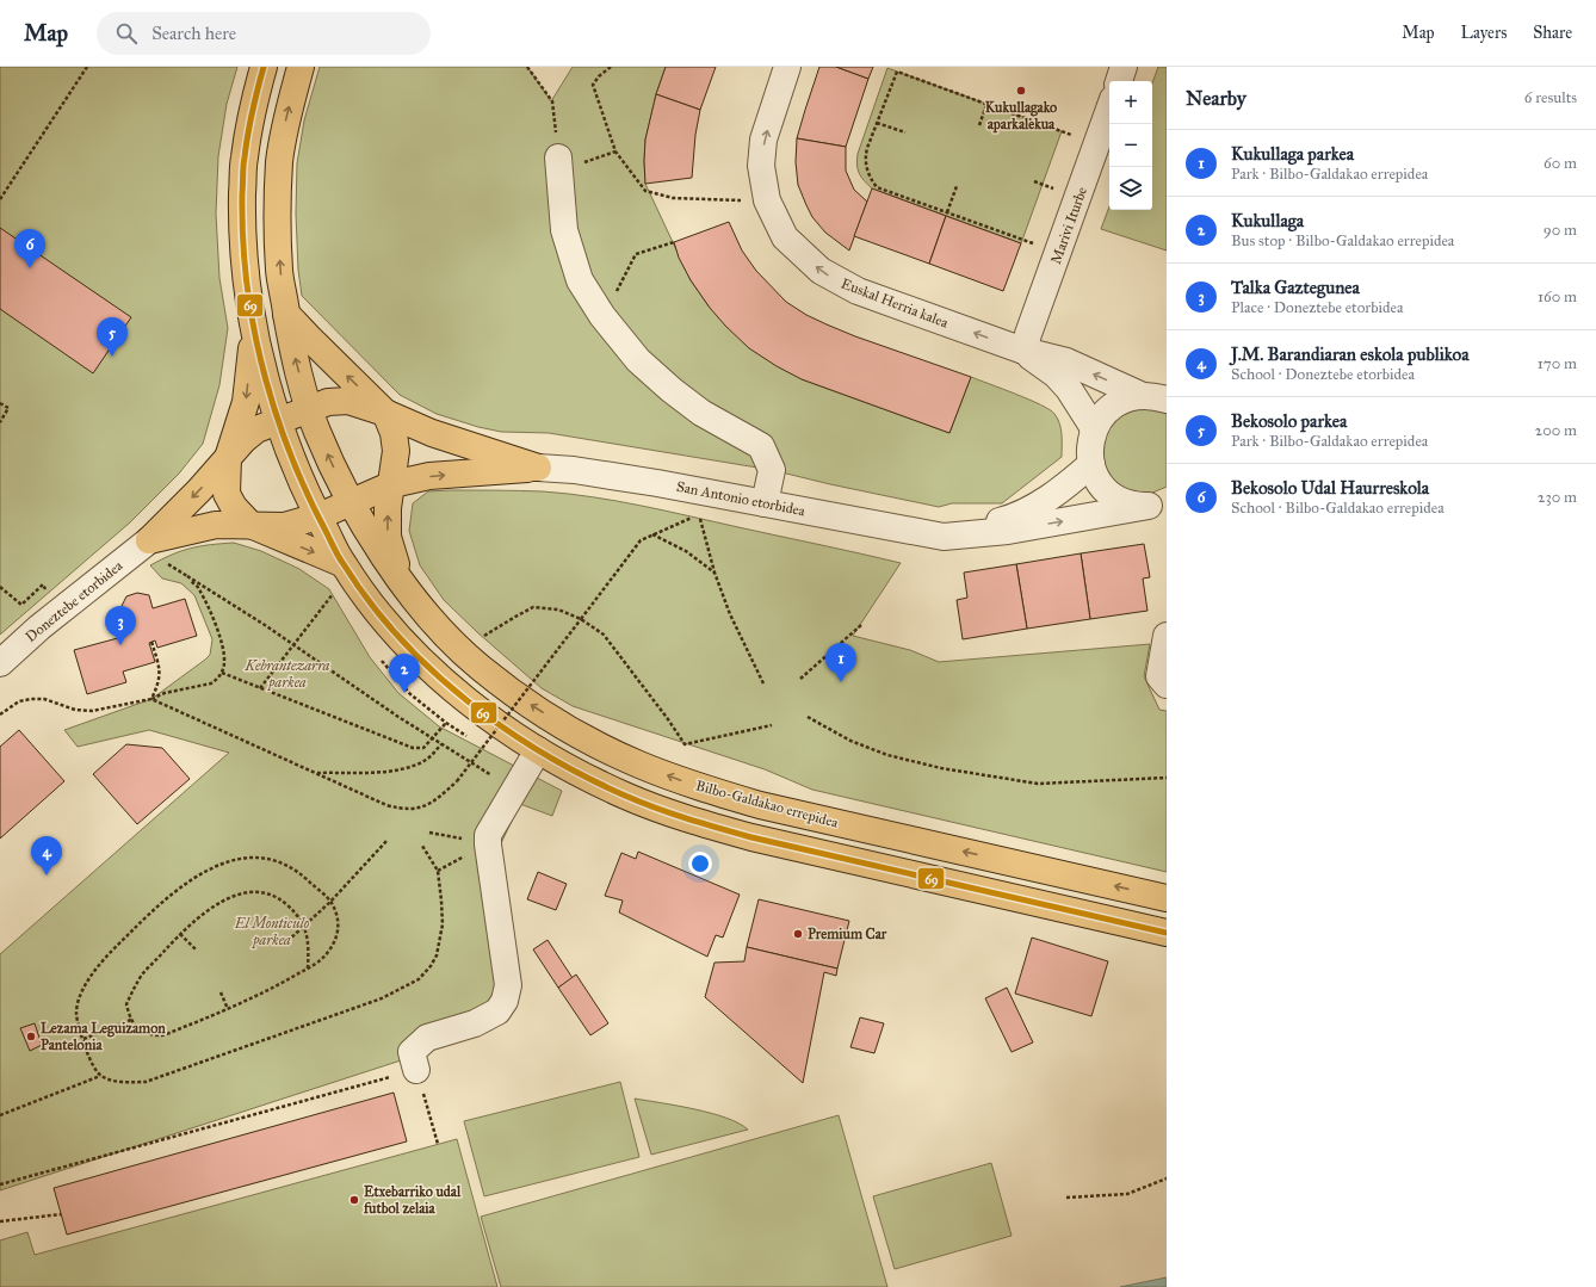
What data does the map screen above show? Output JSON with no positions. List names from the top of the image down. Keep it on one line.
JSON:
{"streets":{"highway":["Bilbo-Galdakao errepidea"],"street":["Marivi Iturbe","Euskal Herria kalea","San Antonio etorbidea","Doneztebe etorbidea"]},"crossings":[["Marivi Iturbe","Euskal Herria kalea"]],"parks":["Kebrantezarra parkea","El Monticulo parkea"],"places":["Kukullagako aparkalekua","Premium Car","Lezama Leguizamon Pantelonia","Etxebarriko udal futbol zelaia"],"lines":["transit line 69"],"page":{"header":"Map","search":"Search here","nav":["Map","Layers","Share"],"heading":["Nearby","6 results"],"map_buttons":["+","−"],"list":[{"mark":"1","name":"Kukullaga parkea","note":"Park · Bilbo-Galdakao errepidea","value":"60 m"},{"mark":"2","name":"Kukullaga","note":"Bus stop · Bilbo-Galdakao errepidea","value":"90 m"},{"mark":"3","name":"Talka Gaztegunea","note":"Place · Doneztebe etorbidea","value":"160 m"},{"mark":"4","name":"J.M. Barandiaran eskola publikoa","note":"School · Doneztebe etorbidea","value":"170 m"},{"mark":"5","name":"Bekosolo parkea","note":"Park · Bilbo-Galdakao errepidea","value":"200 m"},{"mark":"6","name":"Bekosolo Udal Haurreskola","note":"School · Bilbo-Galdakao errepidea","value":"230 m"}],"pins":["6","5","3","1","2","4"]}}
